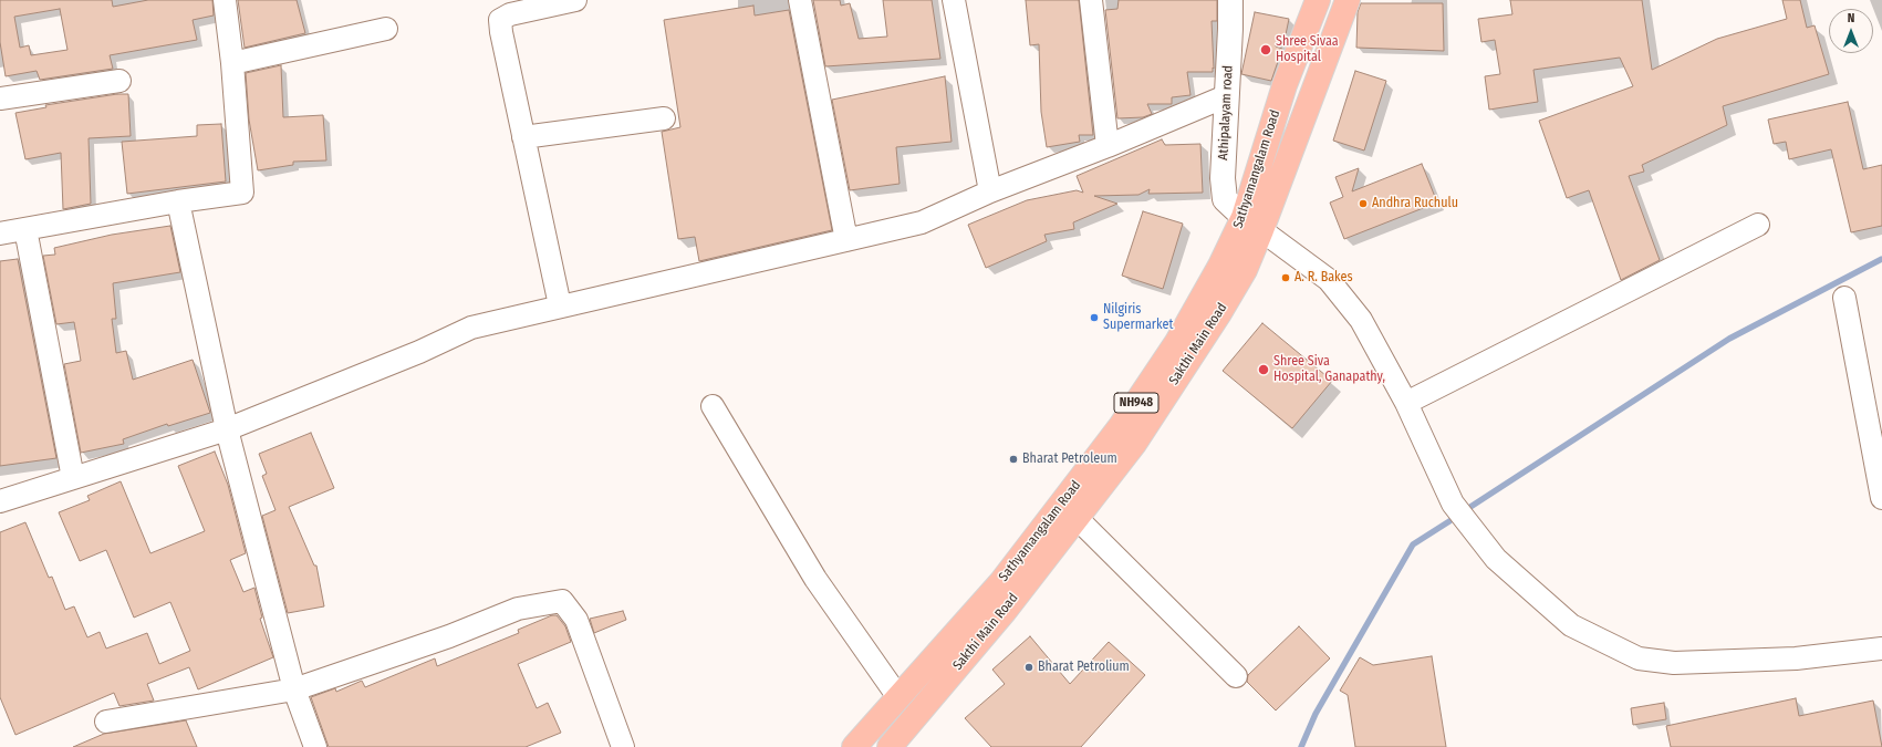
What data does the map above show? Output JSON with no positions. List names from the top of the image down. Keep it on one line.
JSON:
{"streets":{"highway":["Sathyamangalam Road","Sakthi Main Road","NH948"],"street":["Athipalayam road"]},"crossings":[["Athipalayam road","Sathyamangalam Road"],["Athipalayam road","Sakthi Main Road"],["Sathyamangalam Road","Sakthi Main Road"]],"places":["Shree Sivaa Hospital","Andhra Ruchulu","A. R. Bakes","Nilgiris Supermarket","Shree Siva Hospital, Ganapathy,","Bharat Petroleum","Bharat Petrolium"],"north":"top"}
